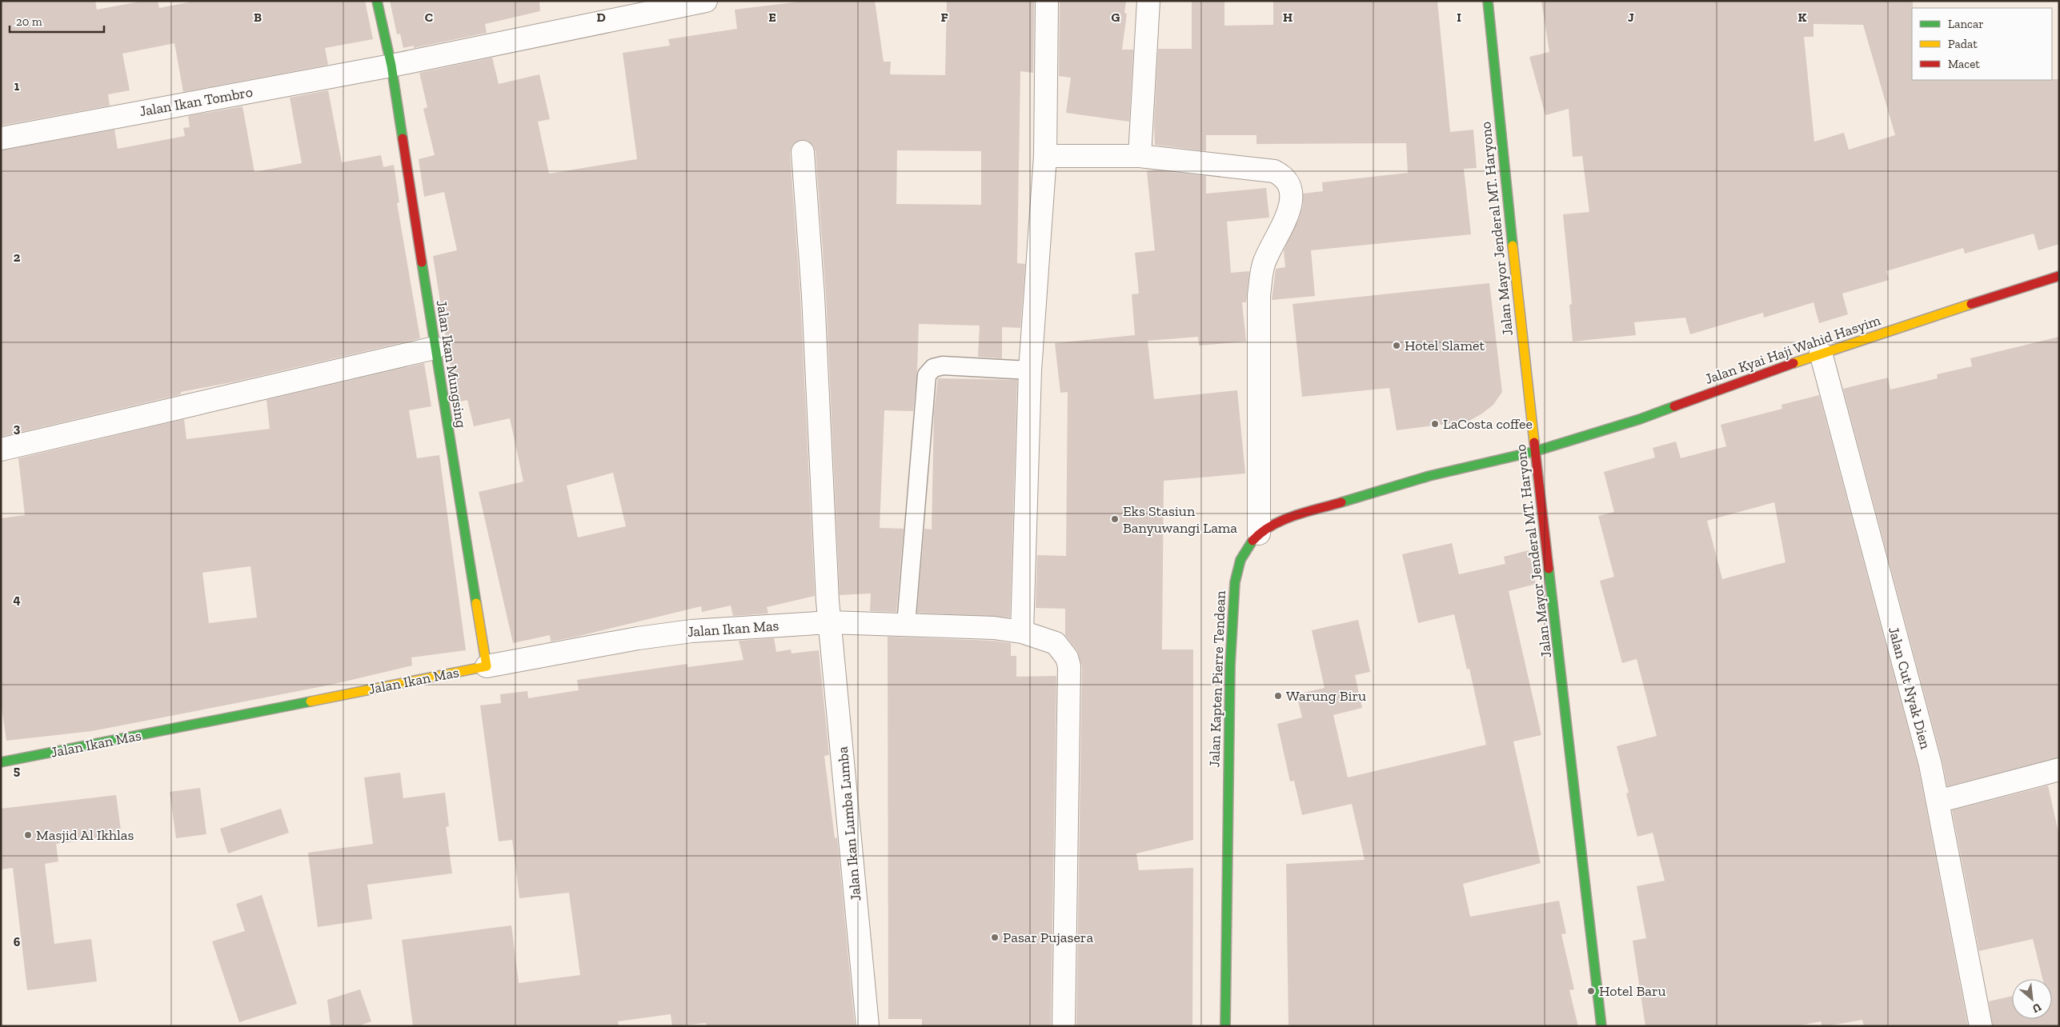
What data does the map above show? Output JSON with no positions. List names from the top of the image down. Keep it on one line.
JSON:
{"streets":{"main road":["Jalan Mayor Jenderal MT. Haryono","Jalan Kyai Haji Wahid Hasyim","Jalan Ikan Mungsing","Jalan Ikan Mas","Jalan Kapten Pierre Tendean"],"street":["Jalan Ikan Tombro","Jalan Cut Nyak Dien","Jalan Ikan Lumba Lumba"]},"crossings":[["Jalan Ikan Tombro","Jalan Ikan Mungsing"],["Jalan Mayor Jenderal MT. Haryono","Jalan Kyai Haji Wahid Hasyim"],["Jalan Mayor Jenderal MT. Haryono","Jalan Kapten Pierre Tendean"],["Jalan Kyai Haji Wahid Hasyim","Jalan Kapten Pierre Tendean"],["Jalan Kyai Haji Wahid Hasyim","Jalan Cut Nyak Dien"],["Jalan Ikan Mungsing","Jalan Ikan Mas"],["Jalan Ikan Mas","Jalan Ikan Lumba Lumba"]],"places":["Hotel Slamet","LaCosta coffee","Eks Stasiun Banyuwangi Lama","Warung Biru","Masjid Al Ikhlas","Pasar Pujasera","Hotel Baru"],"legend":["Lancar","Padat","Macet"],"scale_bar":"20 m","north":"bottom right","grid":{"columns":["B","C","D","E","F","G","H","I","J","K"],"rows":["1","2","3","4","5","6"]}}
